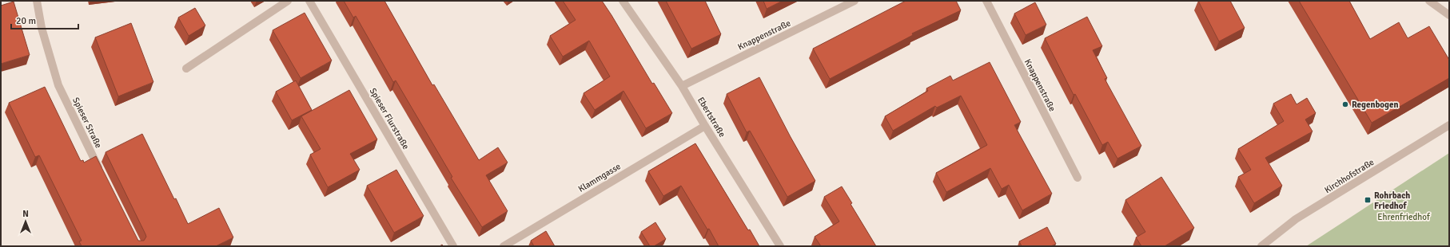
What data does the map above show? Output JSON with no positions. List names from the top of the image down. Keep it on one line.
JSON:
{"streets":{"street":["Knappenstraße","Ebertstraße","Spieser Flurstraße","Spieser Straße","Kirchhofstraße","Klammgasse"]},"crossings":[["Knappenstraße","Ebertstraße"],["Ebertstraße","Klammgasse"]],"parks":["Ehrenfriedhof"],"places":{"other":["Regenbogen"],"transit":["Rohrbach Friedhof"]},"scale_bar":"20 m","north":"top"}
